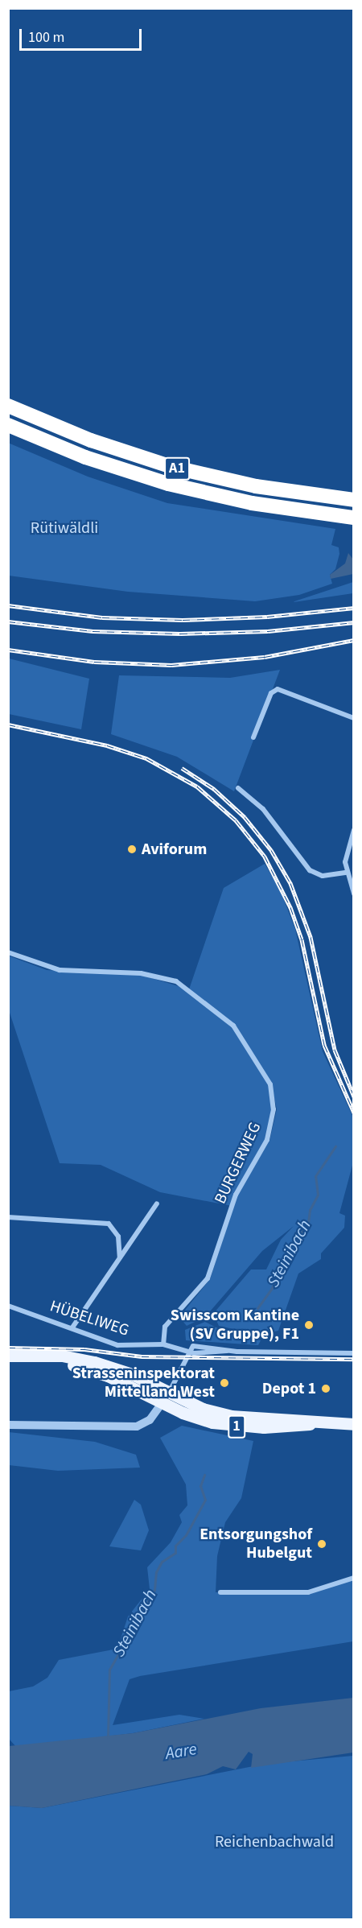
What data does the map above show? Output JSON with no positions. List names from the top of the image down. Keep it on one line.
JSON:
{"streets":{"highway":["A1"],"main road":["1"],"street":["BURGERWEG","HÜBELIWEG"]},"crossings":[["BURGERWEG","HÜBELIWEG"]],"water":["Steinibach","Aare"],"parks":["Rütiwäldli","Reichenbachwald"],"places":["Aviforum","Swisscom Kantine (SV Gruppe), F1","Strasseninspektorat Mittelland West","Depot 1","Entsorgungshof Hubelgut"],"scale_bar":"100 m"}
